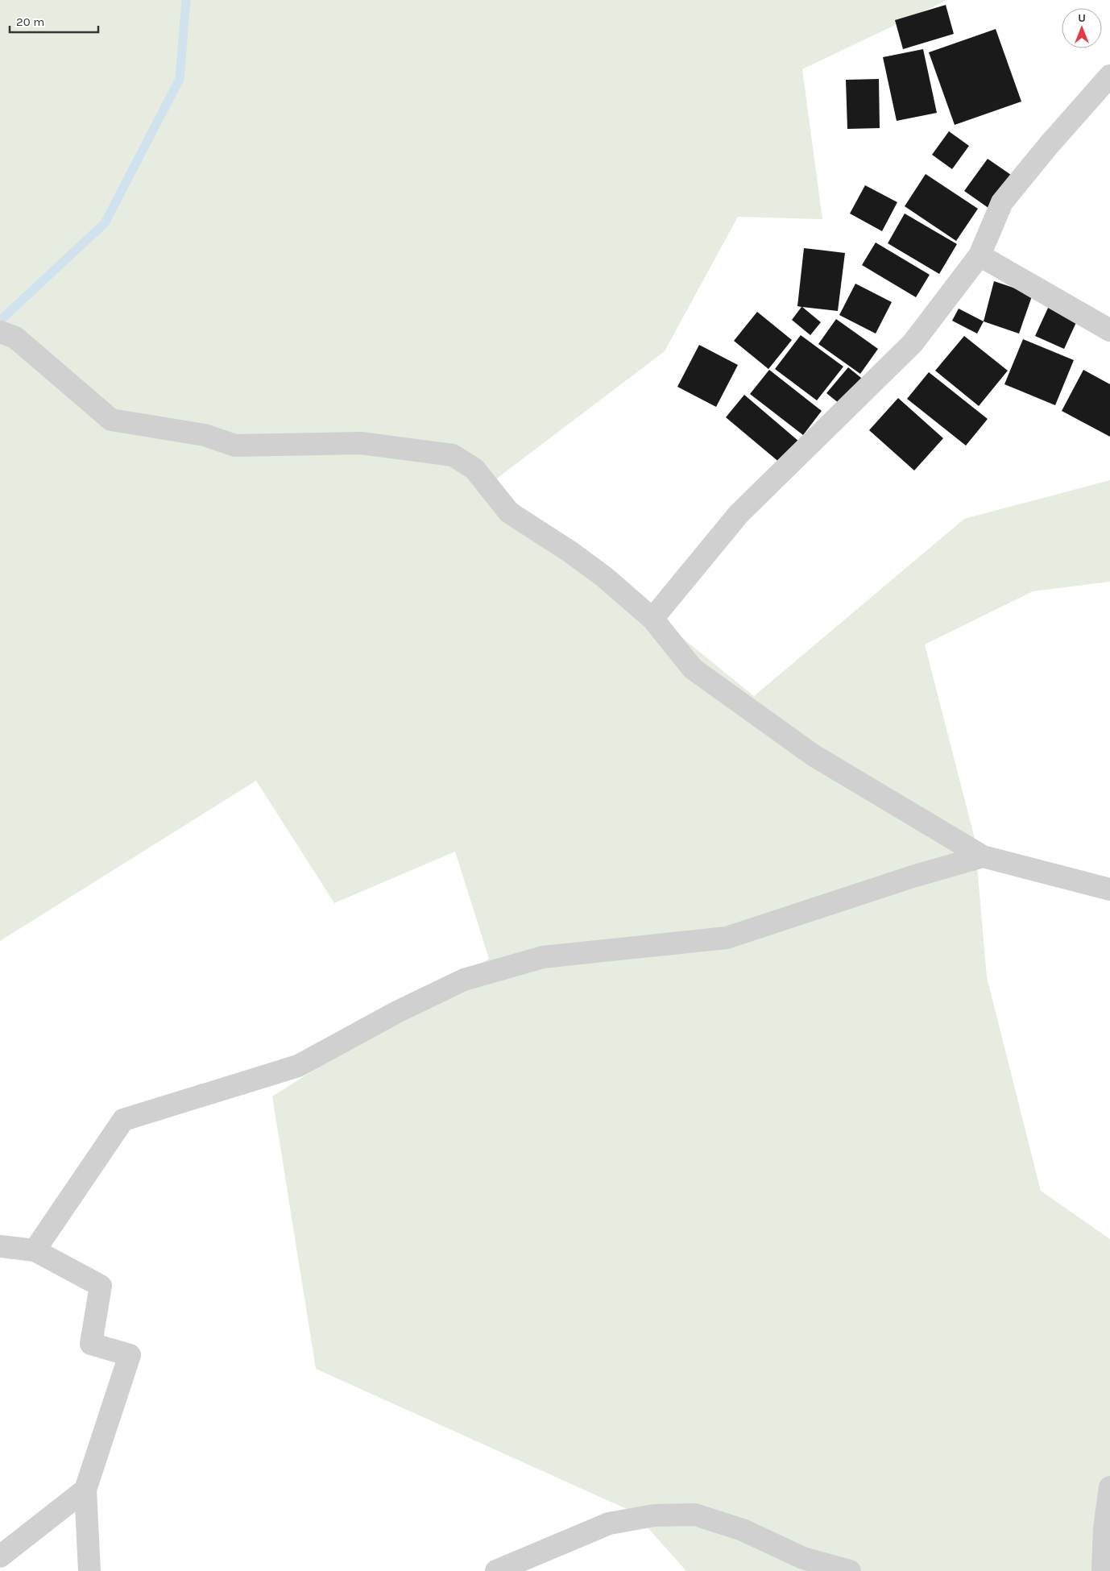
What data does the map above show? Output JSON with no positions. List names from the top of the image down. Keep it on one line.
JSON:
{"scale_bar":"20 m","north":"top"}
